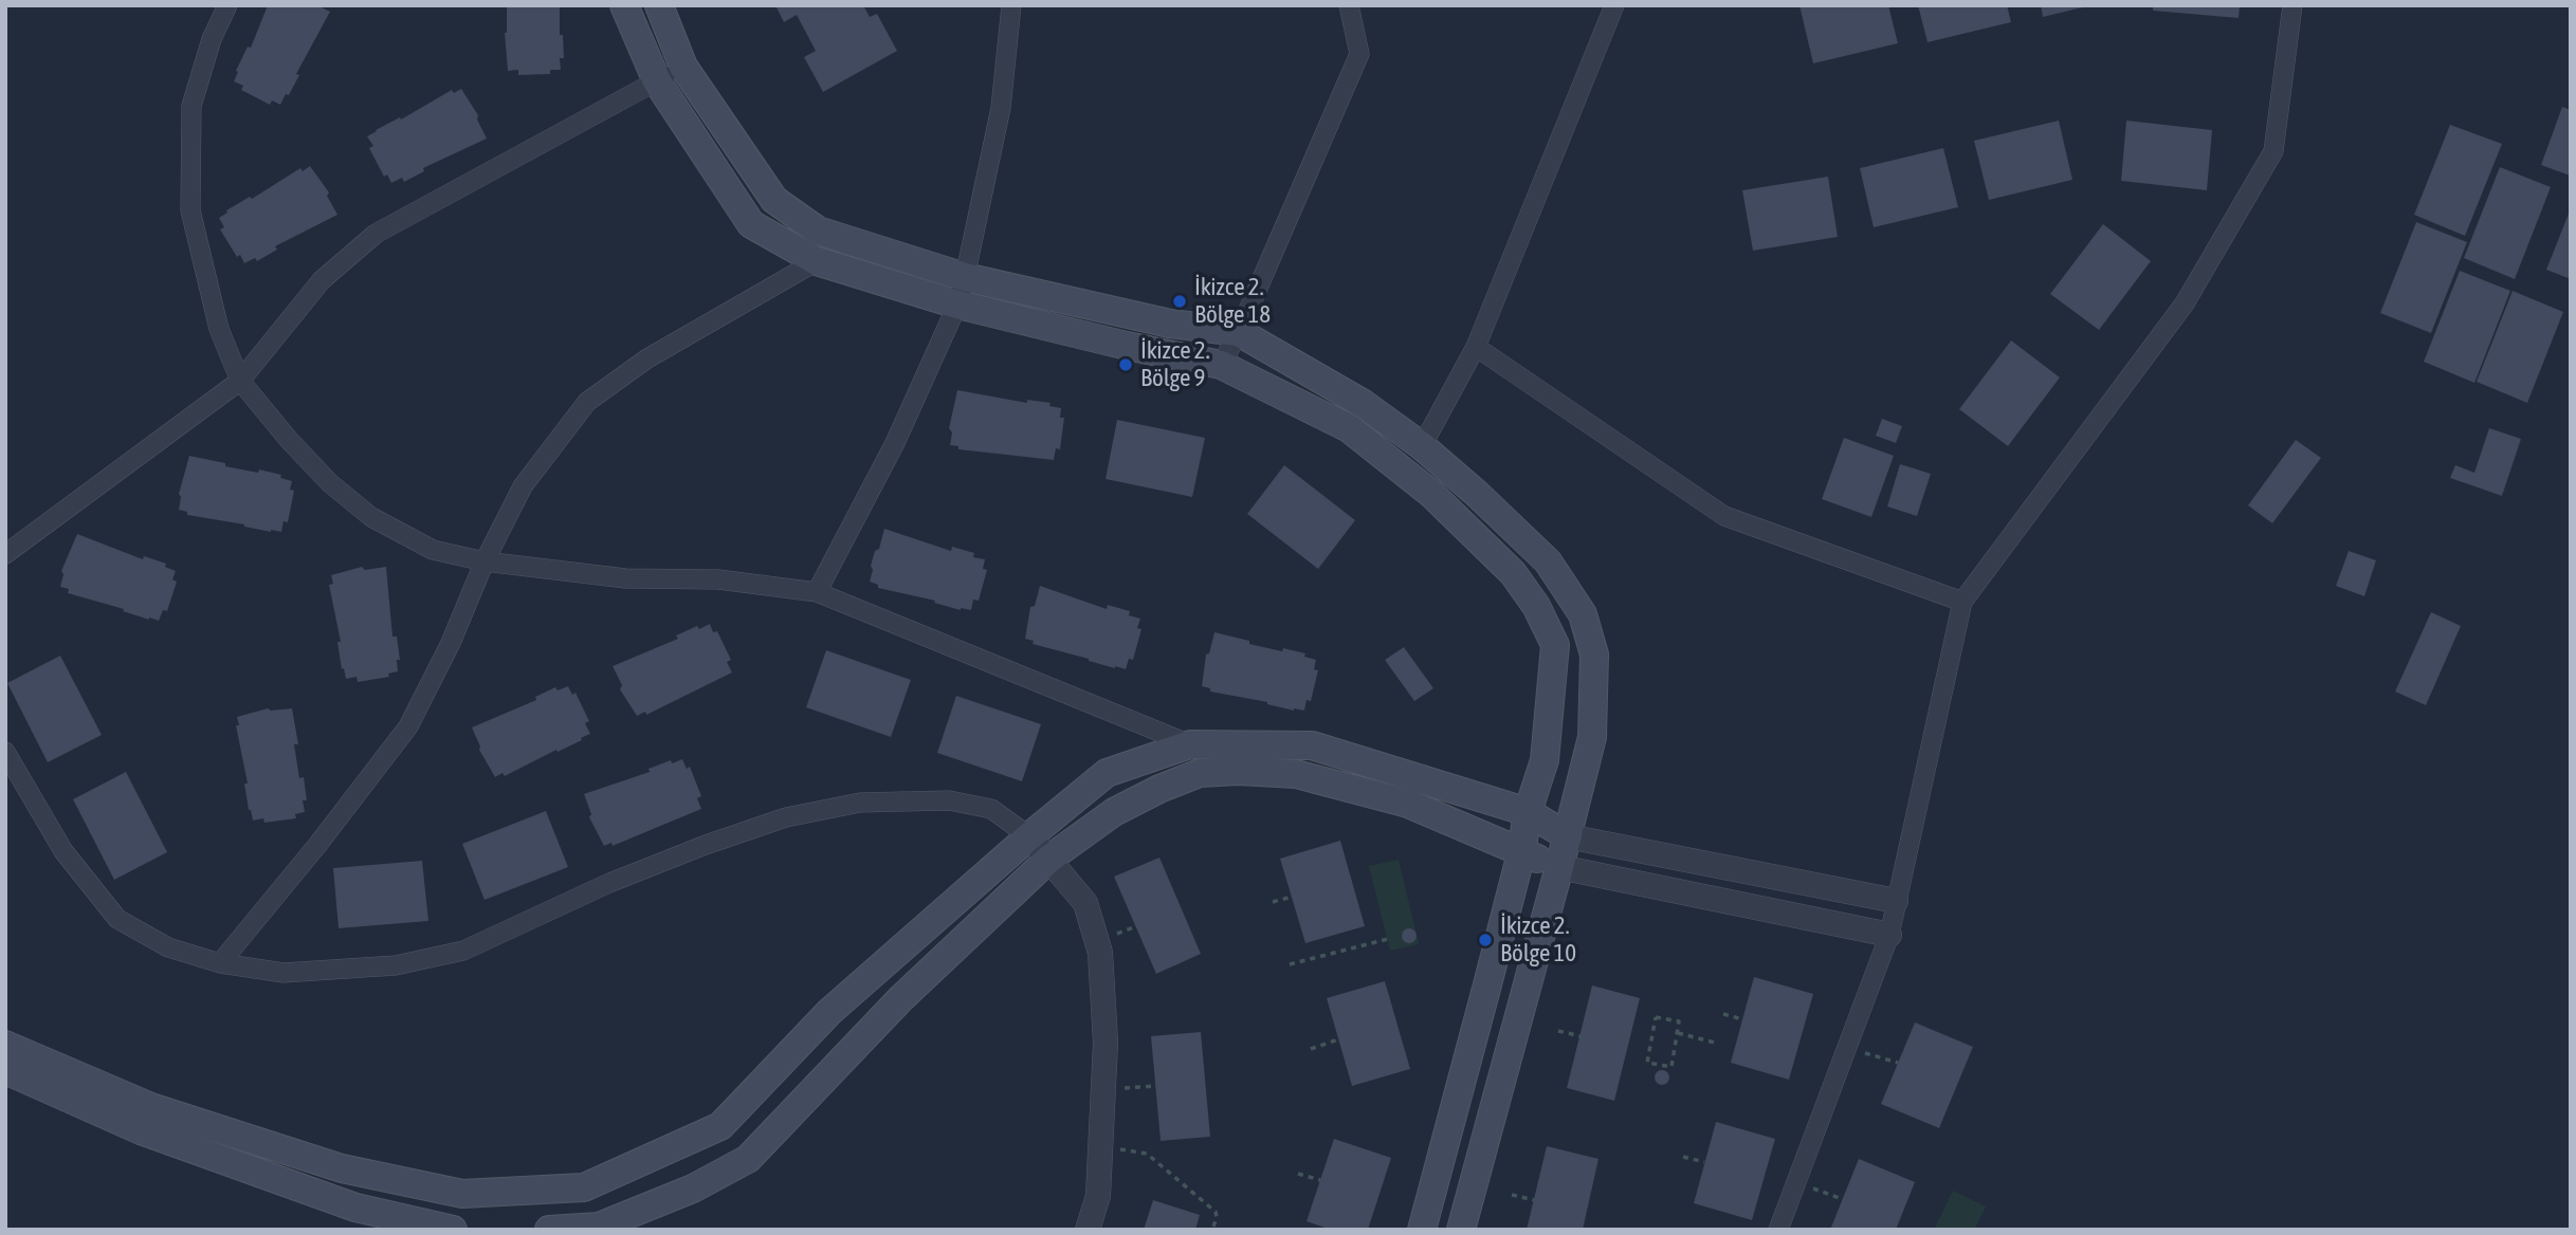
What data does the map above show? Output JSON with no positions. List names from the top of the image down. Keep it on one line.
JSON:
{"places":["İkizce 2. Bölge 18","İkizce 2. Bölge 9","İkizce 2. Bölge 10"]}
